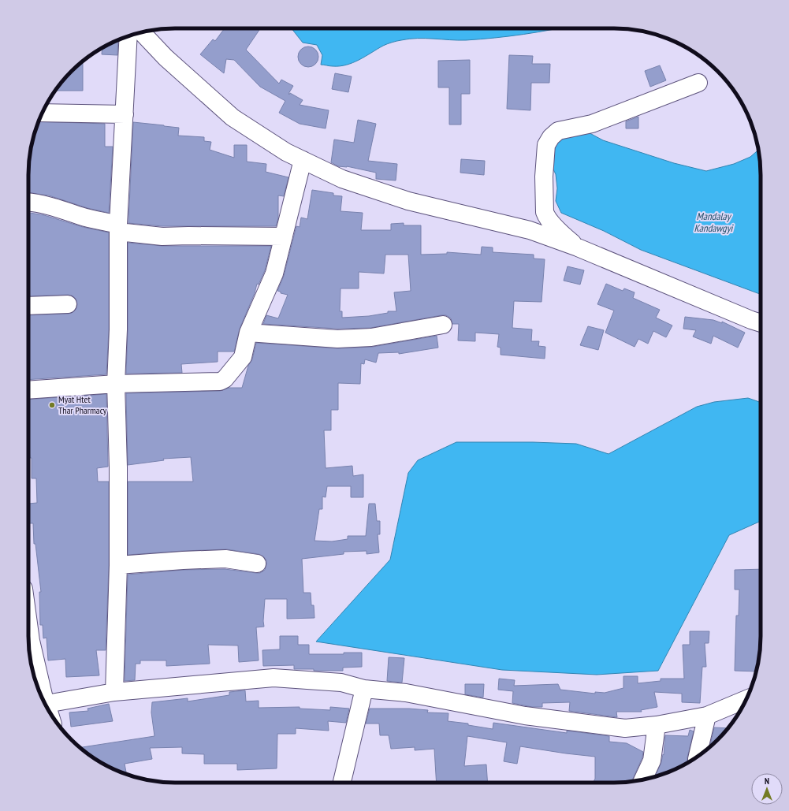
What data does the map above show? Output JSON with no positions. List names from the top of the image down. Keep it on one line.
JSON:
{"water":["Mandalay Kandawgyi"],"places":["Myat Htet Thar Pharmacy"],"north":"top"}
